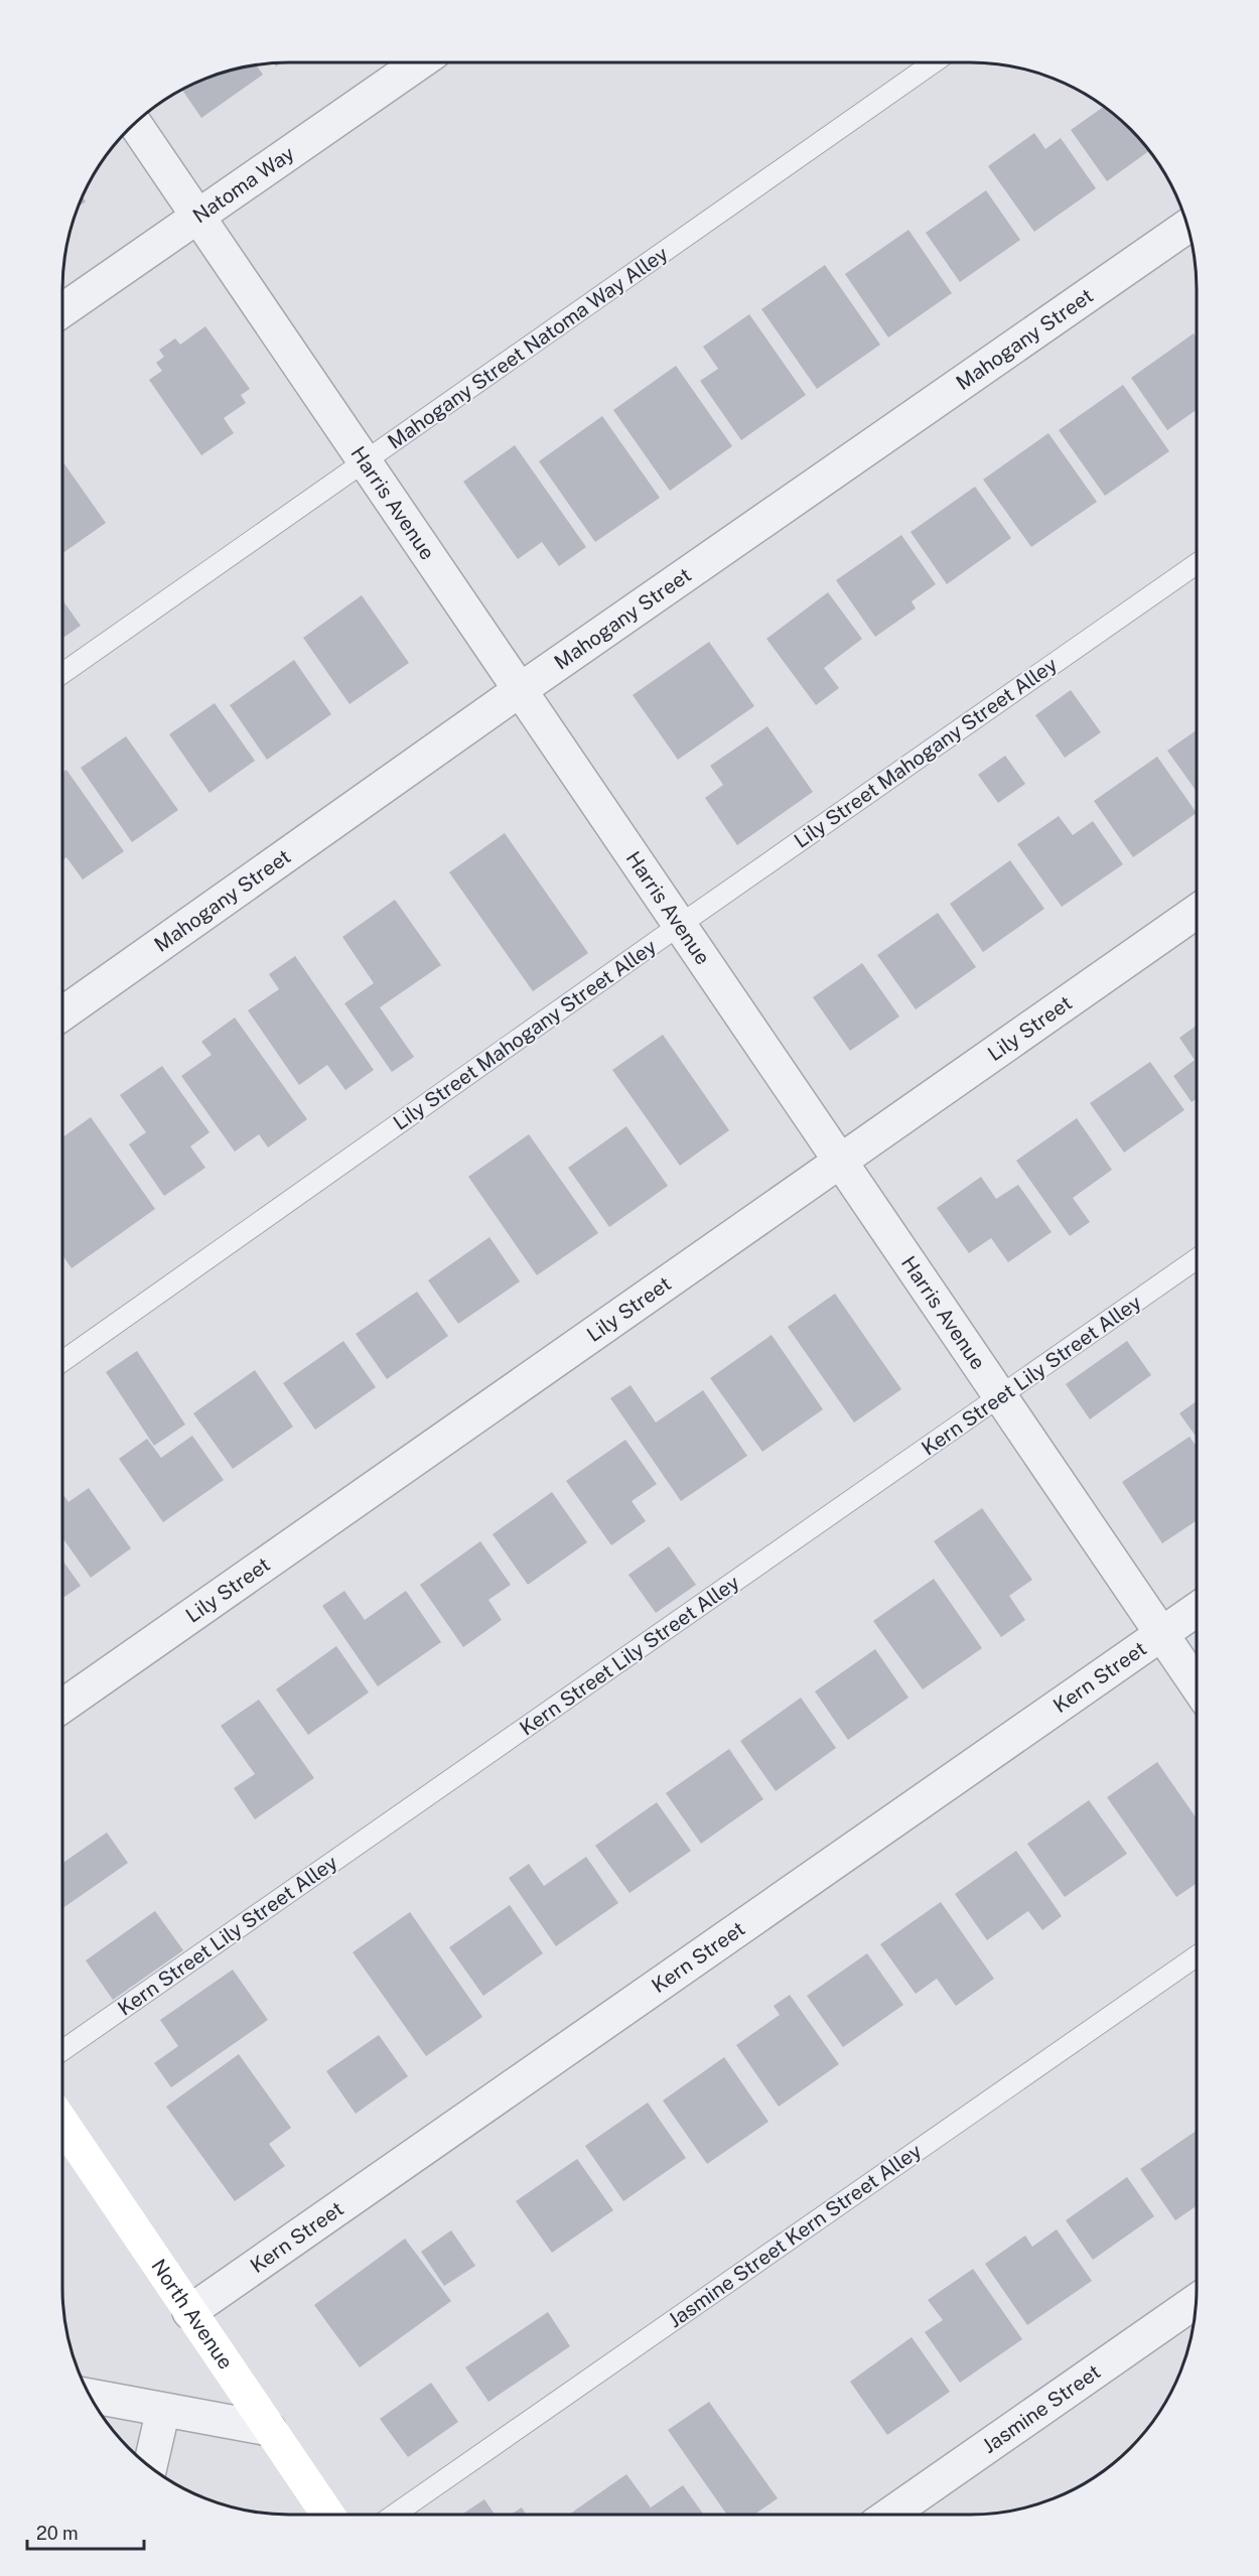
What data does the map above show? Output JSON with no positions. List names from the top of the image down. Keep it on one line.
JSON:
{"streets":{"street":["Natoma Way","Mahogany Street","Harris Avenue","Lily Street","Kern Street","North Avenue","Jasmine Street"],"lane":["Mahogany Street Natoma Way Alley","Lily Street Mahogany Street Alley","Kern Street Lily Street Alley","Jasmine Street Kern Street Alley"]},"crossings":[["Natoma Way","Harris Avenue"],["Mahogany Street","Harris Avenue"],["Mahogany Street Natoma Way Alley","Harris Avenue"],["Harris Avenue","Lily Street Mahogany Street Alley"],["Harris Avenue","Lily Street"],["Harris Avenue","Kern Street Lily Street Alley"],["Harris Avenue","Kern Street"],["Kern Street","North Avenue"]],"scale_bar":"20 m"}
